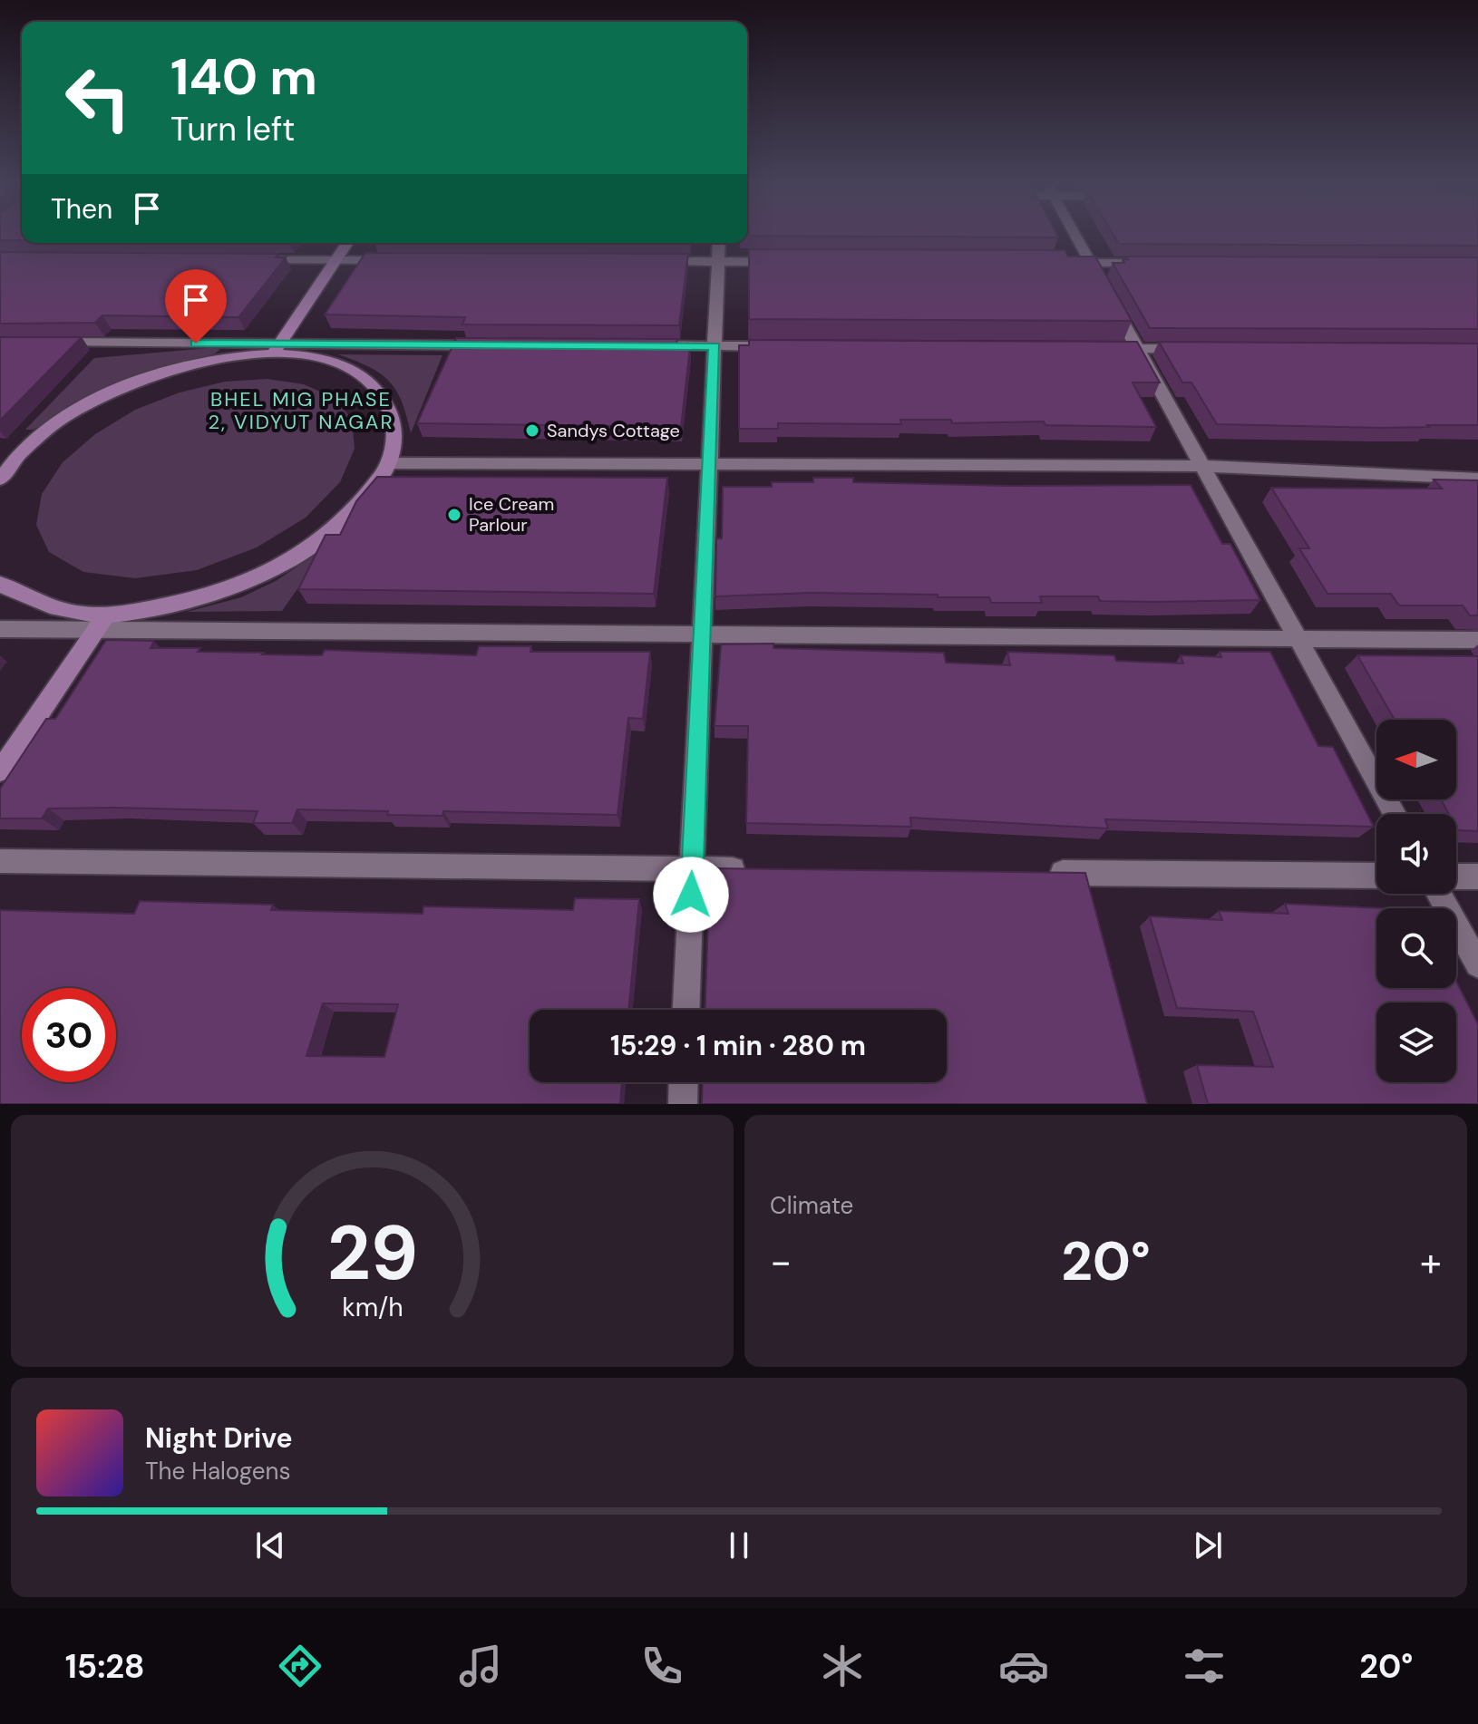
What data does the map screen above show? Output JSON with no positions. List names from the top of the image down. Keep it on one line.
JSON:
{"districts":["BHEL MIG PHASE 2, VIDYUT NAGAR"],"places":["Sandys Cottage","Ice Cream Parlour"],"north":"left","page":{"turn":["140 m","Turn left"],"then":"Then","limit":"30","trip":"15:29 · 1 min · 280 m","tile":"Climate","heat":["−","20°","+"],"song":["Night Drive","The Halogens"],"tabs":["15:28","20°"],"gauge":["29","km/h"]}}
